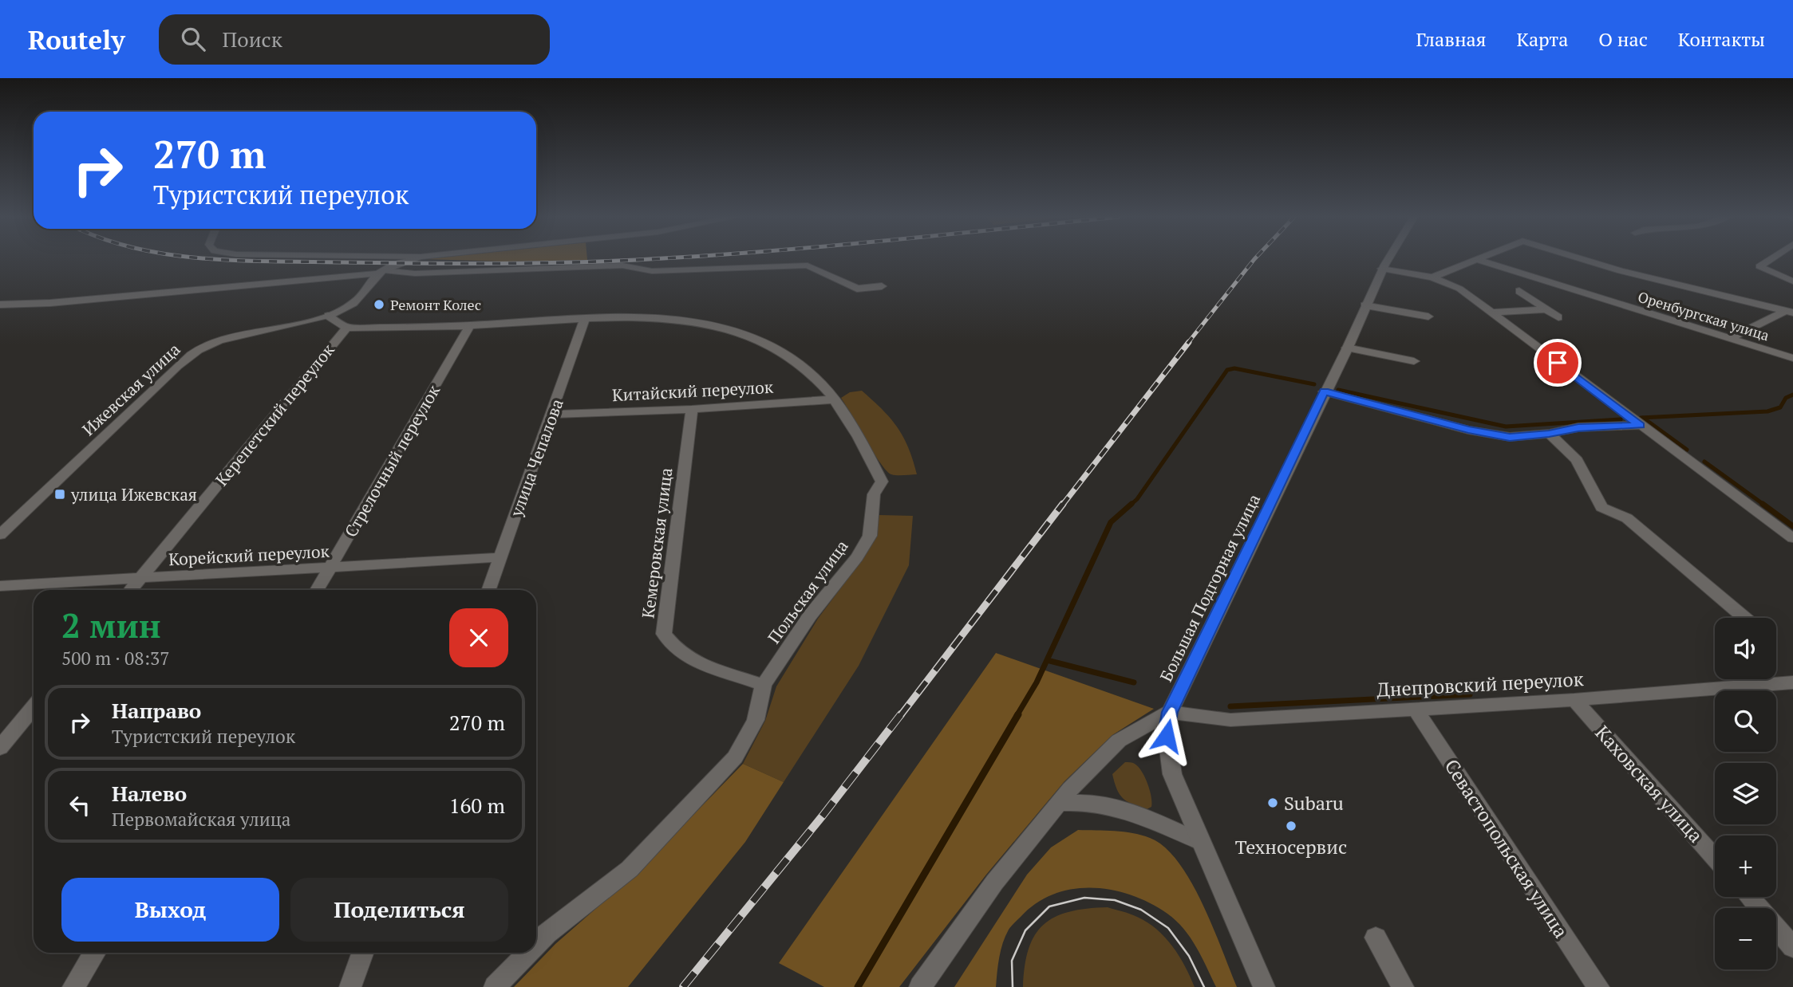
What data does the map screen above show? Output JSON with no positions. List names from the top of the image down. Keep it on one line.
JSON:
{"streets":{"street":["Оренбургская улица","Ижевская улица","Китайский переулок","Керепетский переулок","улица Чепалова","Стрелочный переулок","Кемеровская улица","Корейский переулок","Большая Подгорная улица","Польская улица","Днепровский переулок","Каховская улица","Севастопольская улица"]},"crossings":[["Ижевская улица","Керепетский переулок"],["Китайский переулок","улица Чепалова"],["Китайский переулок","Кемеровская улица"],["Китайский переулок","Польская улица"],["Керепетский переулок","Корейский переулок"],["Керепетский переулок","Польская улица"],["улица Чепалова","Корейский переулок"],["улица Чепалова","Польская улица"],["Стрелочный переулок","Корейский переулок"],["Стрелочный переулок","Польская улица"],["Кемеровская улица","Польская улица"],["Большая Подгорная улица","Днепровский переулок"],["Днепровский переулок","Каховская улица"],["Днепровский переулок","Севастопольская улица"]],"places":{"other":["Ремонт Колес","Subaru","Техносервис"],"transit":["улица Ижевская"]},"page":{"header":"Routely","search":"Поиск","nav":["Главная","Карта","О нас","Контакты"],"turn":["270 m","Туристский переулок"],"heading":["2 мин","500 m · 08:37"],"map_buttons":["+","−"],"list":[{"name":"Направо","note":"Туристский переулок","value":"270 m"},{"name":"Налево","note":"Первомайская улица","value":"160 m"}],"buttons":["Выход","Поделиться"]}}
